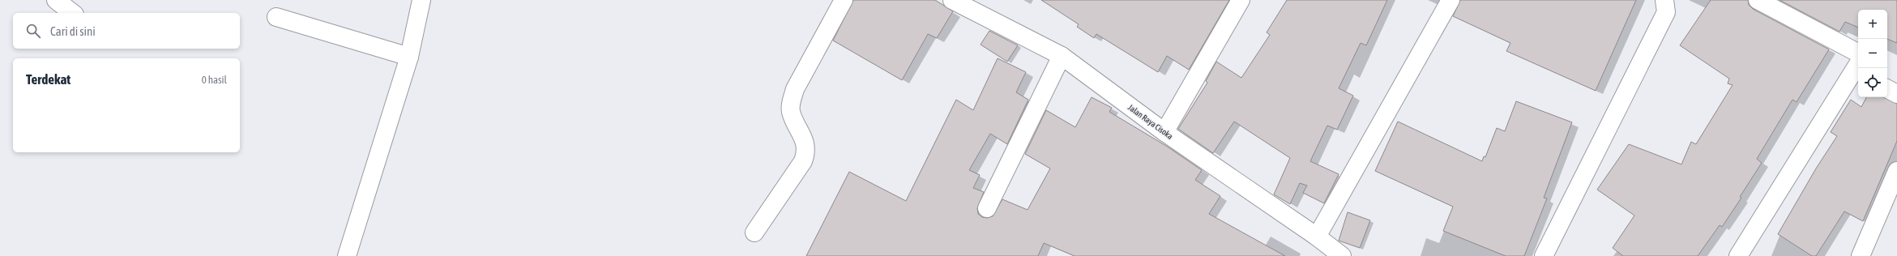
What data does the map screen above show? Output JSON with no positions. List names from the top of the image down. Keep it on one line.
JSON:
{"streets":{"street":["Jalan Raya Cisoka"]},"page":{"map_buttons":["+","−"],"search":"Cari di sini","heading":["Terdekat","0 hasil"]}}
